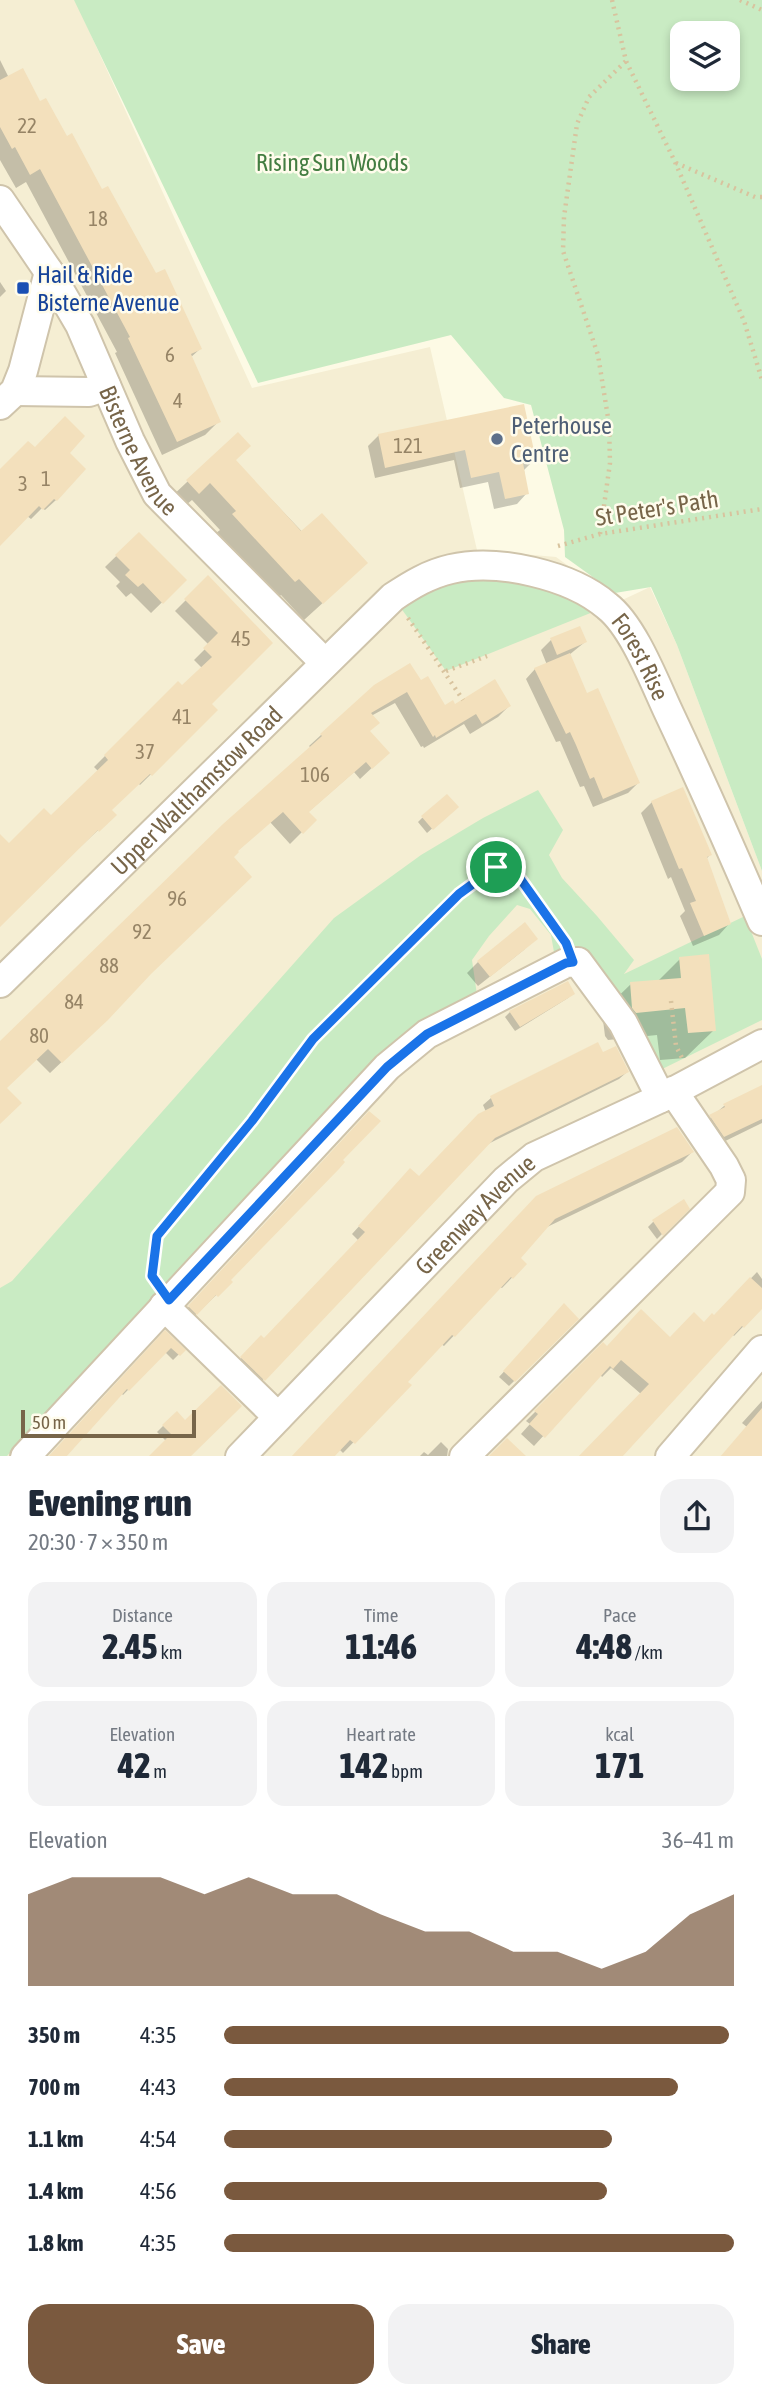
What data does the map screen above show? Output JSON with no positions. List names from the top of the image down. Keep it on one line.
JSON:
{"streets":{"street":["Bisterne Avenue","Forest Rise","Upper Walthamstow Road","Greenway Avenue"],"path":["St Peter's Path"]},"crossings":[["Bisterne Avenue","Upper Walthamstow Road"],["Forest Rise","Upper Walthamstow Road"]],"parks":["Rising Sun Woods"],"places":{"transit":["Hail & Ride Bisterne Avenue"],"other":["Peterhouse Centre"]},"house_numbers":["22","18","6","4","121","1","3","45","41","37","106","96","92","88","84","80"],"scale_bar":"50 m","page":{"scale":"50 m","heading":["Evening run","20:30 · 7 × 350 m"],"stats":[["Distance","2.45 km"],["Time","11:46"],["Pace","4:48 /km"],["Elevation","42 m"],["Heart rate","142 bpm"],["kcal","171"]],"chart":["Elevation","36–41 m"],"list":[{"name":"350 m","note":"4:35"},{"name":"700 m","note":"4:43"},{"name":"1.1 km","note":"4:54"},{"name":"1.4 km","note":"4:56"},{"name":"1.8 km","note":"4:35"}],"buttons":["Save","Share"]}}
